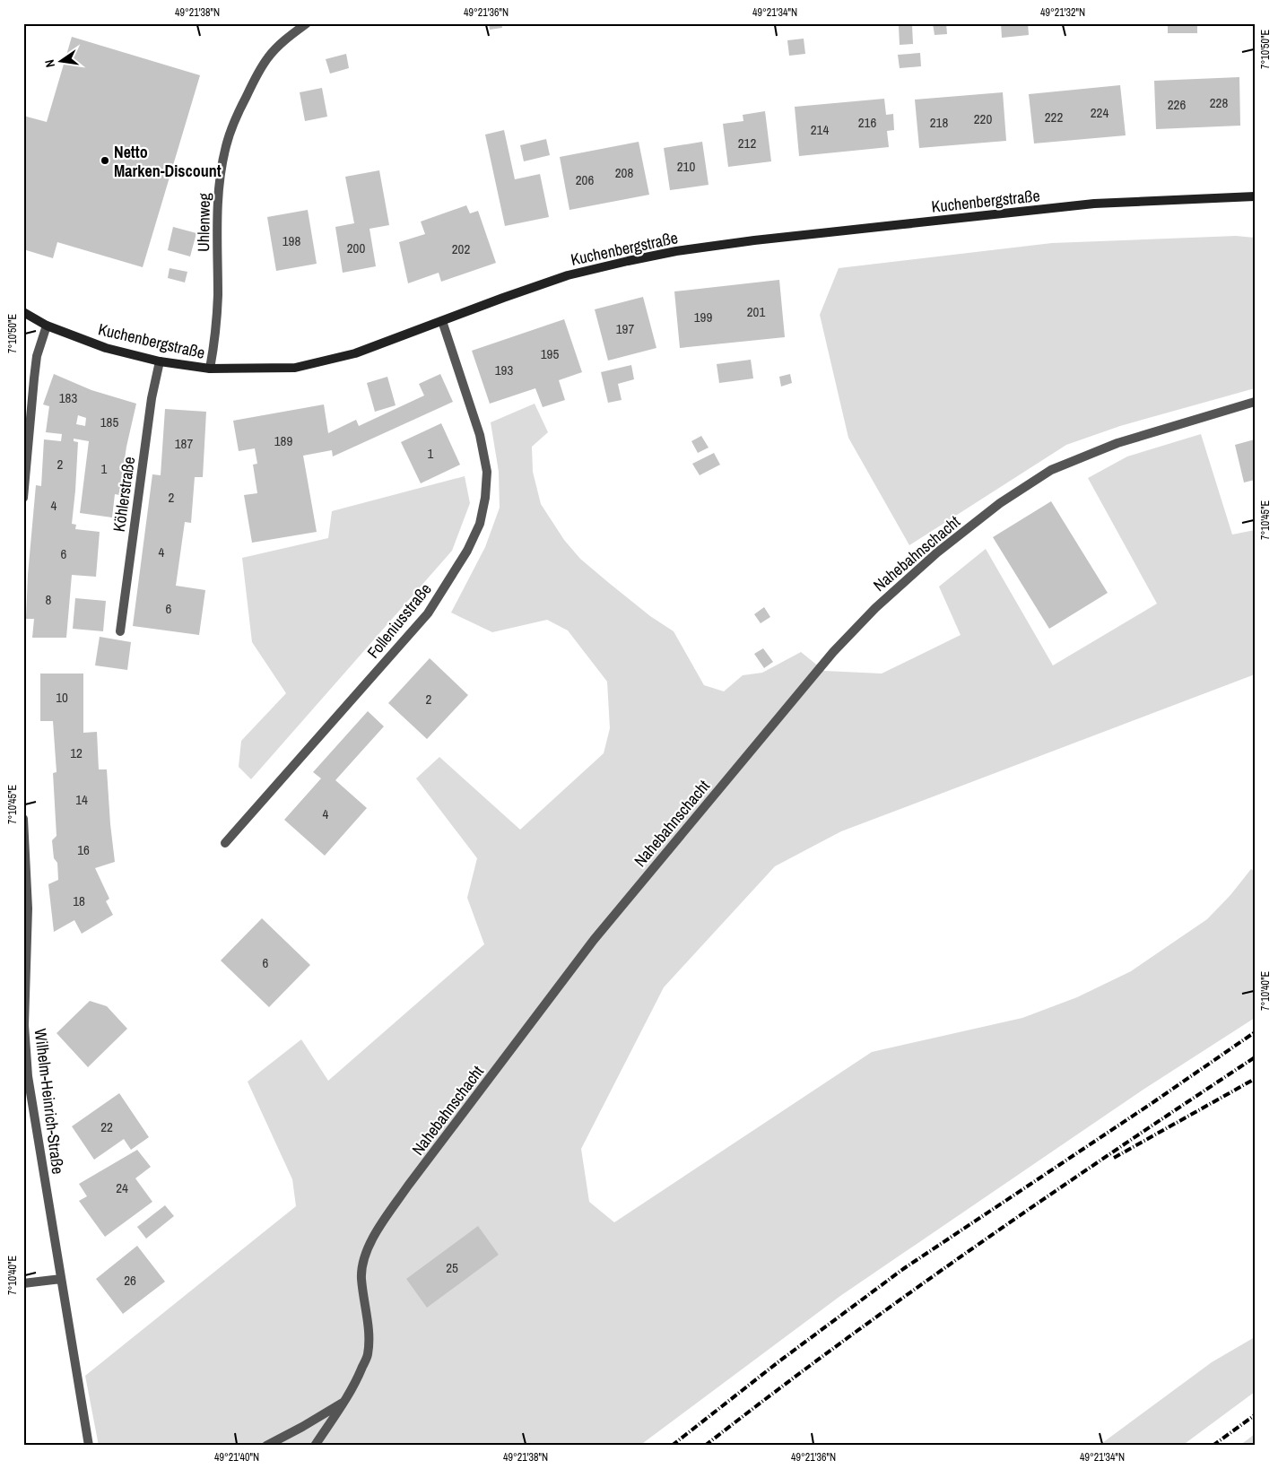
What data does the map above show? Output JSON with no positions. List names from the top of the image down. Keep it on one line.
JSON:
{"streets":{"main road":["Kuchenbergstraße"],"street":["Uhlenweg","Köhlerstraße","Nahebahnschacht","Folleniusstraße","Wilhelm-Heinrich-Straße"]},"crossings":[["Kuchenbergstraße","Uhlenweg"],["Kuchenbergstraße","Köhlerstraße"],["Kuchenbergstraße","Folleniusstraße"]],"places":["Netto Marken-Discount"],"house_numbers":["228","226","224","222","220","216","218","214","212","210","208","206","198","200","202","201","199","197","195","193","183","185","189","187","1","2","1","2","4","4","6","8","6","10","2","12","14","4","16","18","6","22","24","25","26"],"north":"left","coordinates":["49°21'38\"N","49°21'36\"N","49°21'34\"N","49°21'32\"N","7°10'50\"E","7°10'45\"E","7°10'40\"E","49°21'40\"N"]}
